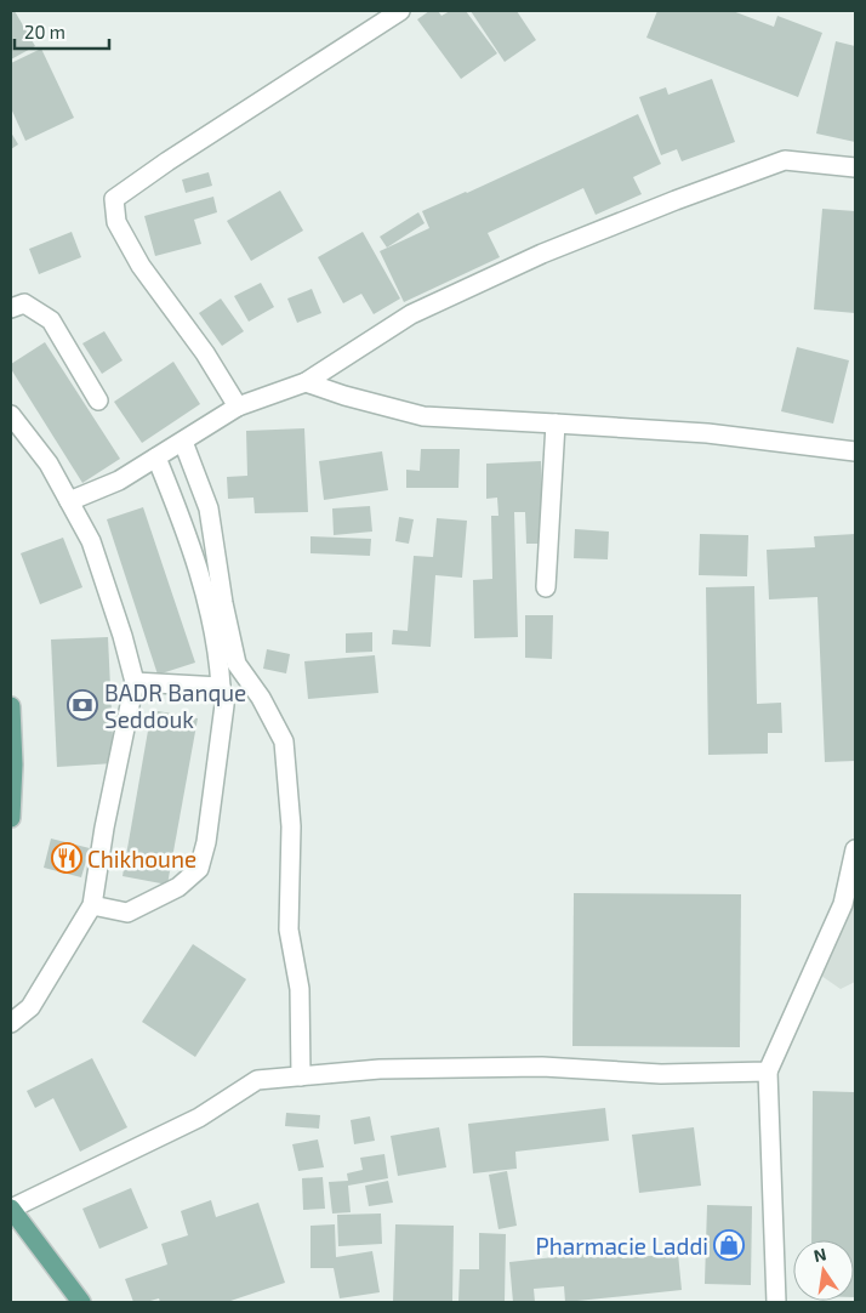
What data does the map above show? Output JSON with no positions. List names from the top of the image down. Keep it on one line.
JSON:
{"places":{"bank":["BADR Banque Seddouk"],"restaurant":["Chikhoune"],"shop":["Pharmacie Laddi"]},"scale_bar":"20 m","north":"top"}
